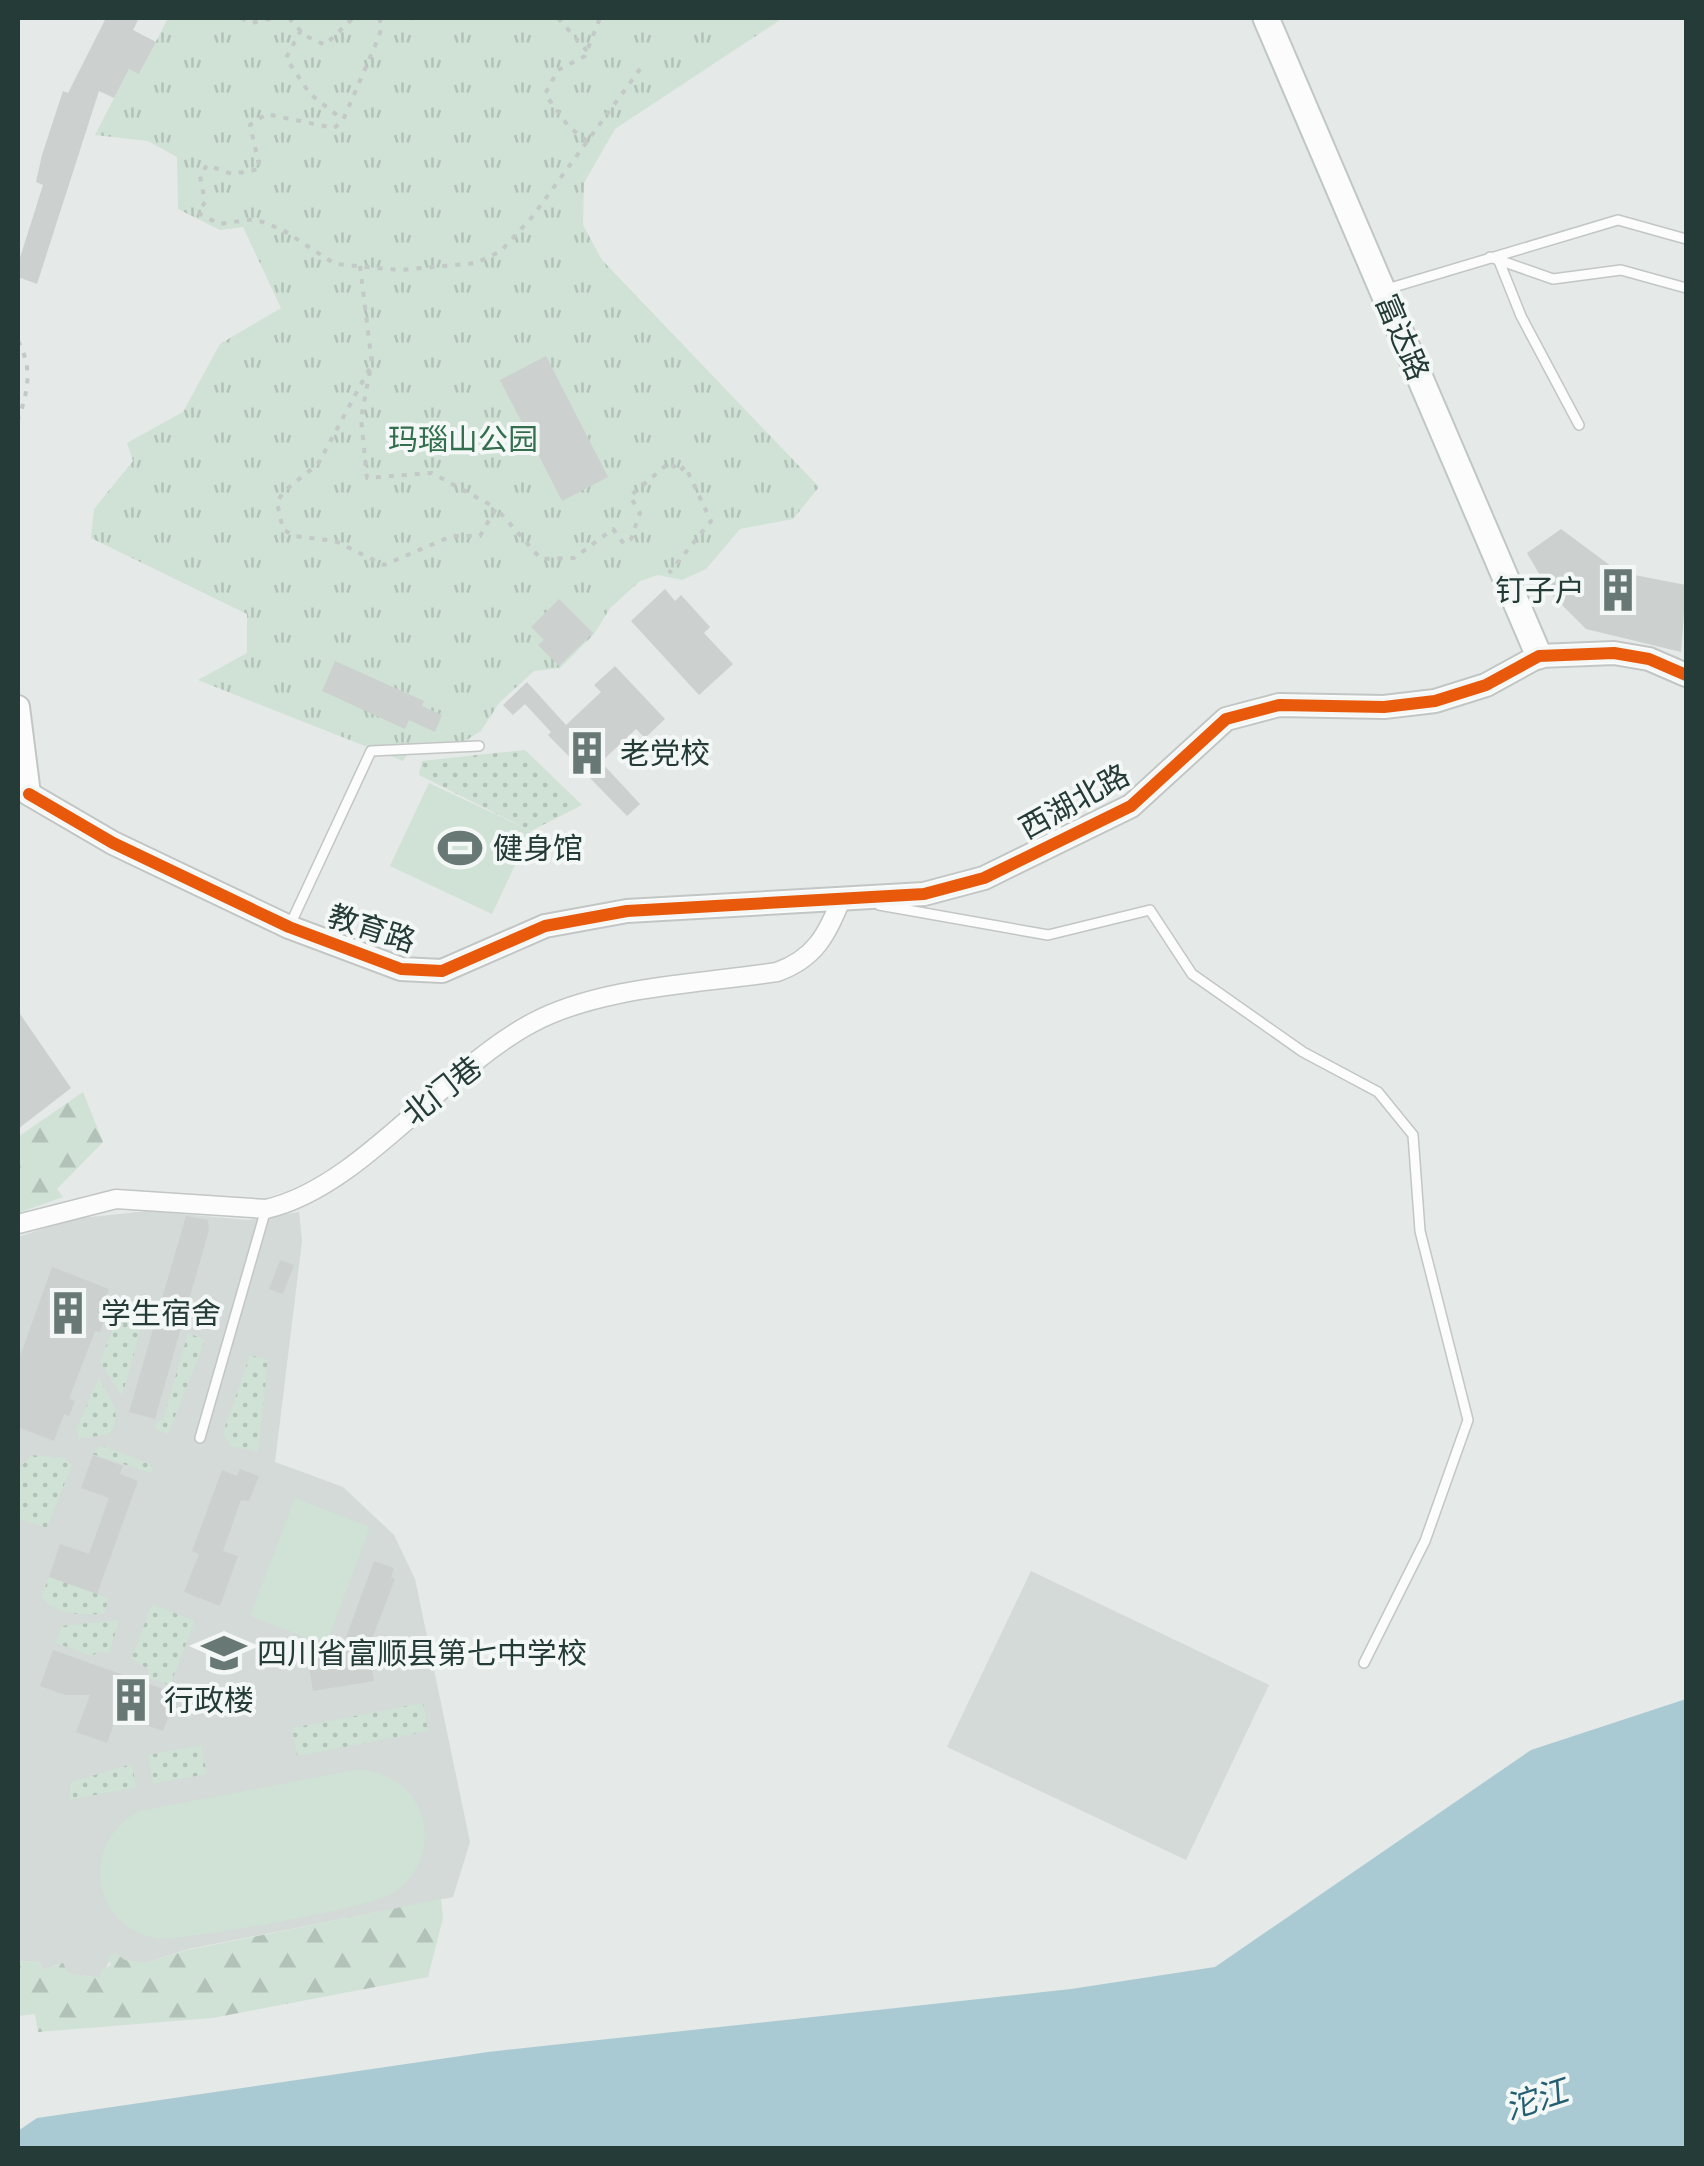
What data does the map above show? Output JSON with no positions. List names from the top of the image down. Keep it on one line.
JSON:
{"streets":{"main road":["富达路"],"street":["西湖北路","教育路","北门巷"]},"crossings":[["富达路","西湖北路"],["西湖北路","教育路"],["西湖北路","北门巷"],["教育路","北门巷"]],"water":["沱江"],"parks":["玛瑙山公园"],"places":{"building":["钉子户","老党校","学生宿舍","行政楼"],"sports":["健身馆"],"school or university":["四川省富顺县第七中学校"]}}
